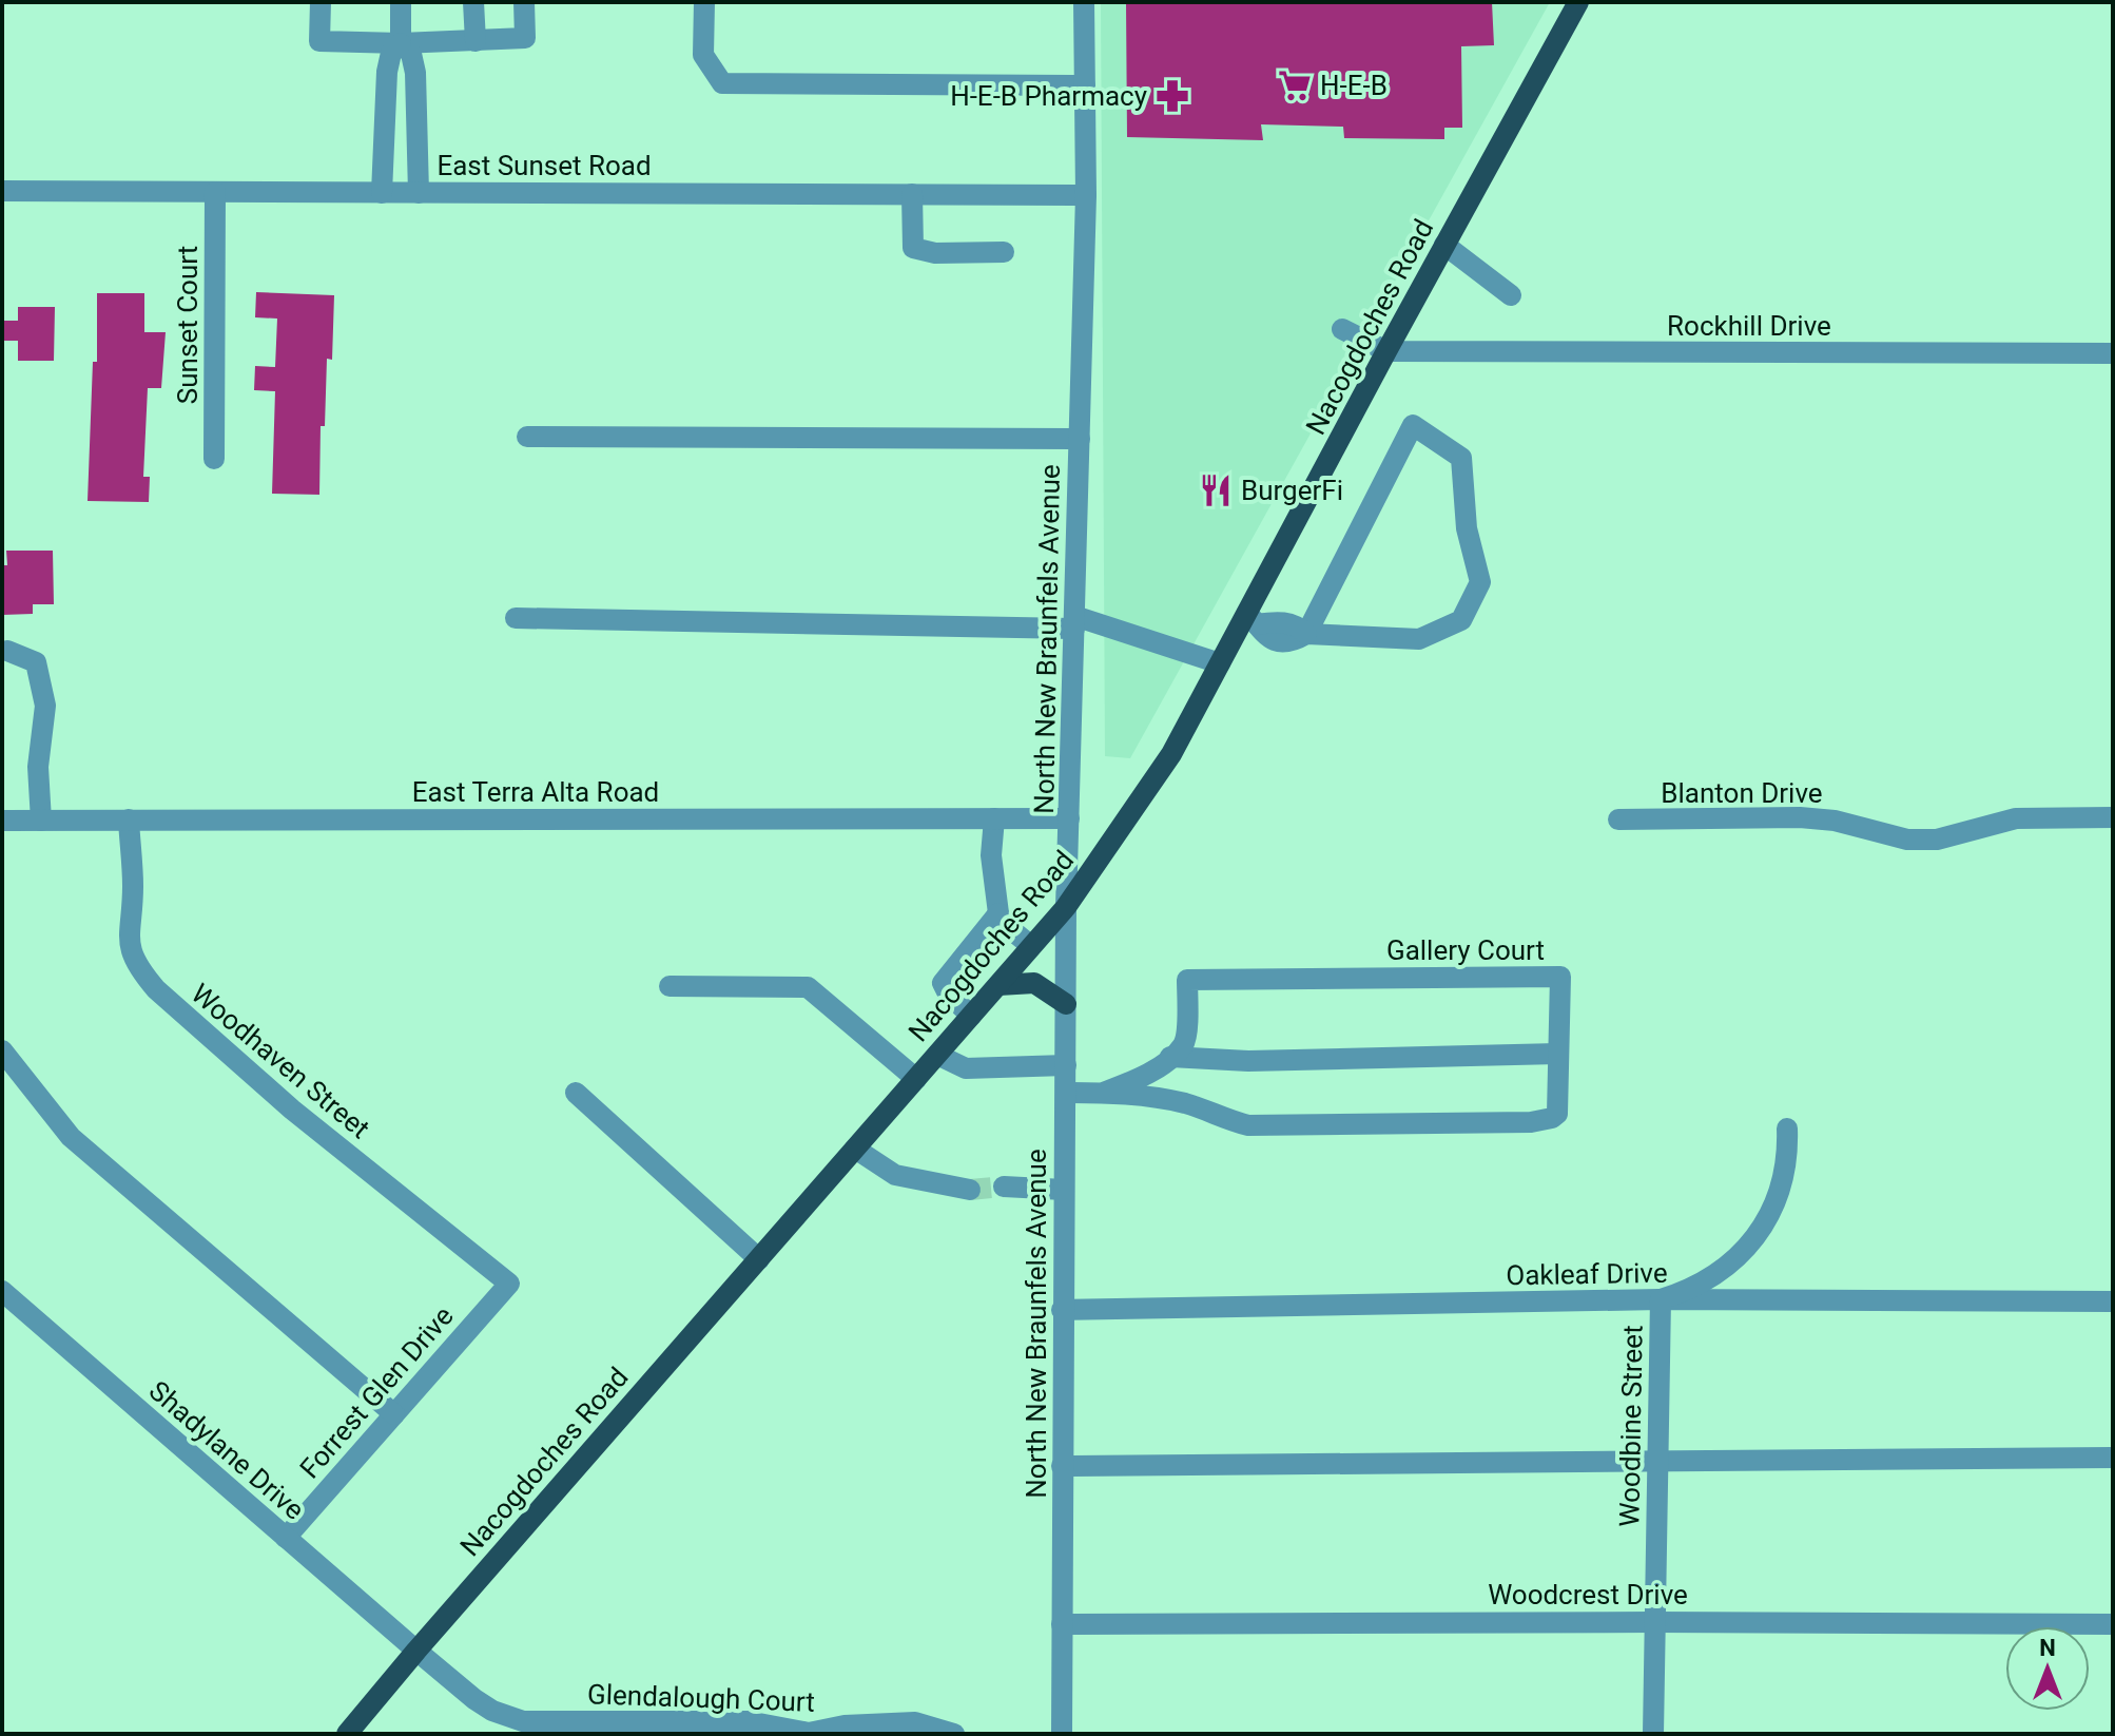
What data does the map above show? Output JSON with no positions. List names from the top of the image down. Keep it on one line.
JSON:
{"streets":{"main road":["Nacogdoches Road"],"street":["East Sunset Road","Sunset Court","Rockhill Drive","North New Braunfels Avenue","East Terra Alta Road","Blanton Drive","Gallery Court","Woodhaven Street","Oakleaf Drive","Forrest Glen Drive","Woodbine Street","Shadylane Drive","Woodcrest Drive","Glendalough Court"]},"crossings":[["East Sunset Road","Sunset Court"],["East Sunset Road","North New Braunfels Avenue"],["Rockhill Drive","Nacogdoches Road"],["Nacogdoches Road","North New Braunfels Avenue"],["Nacogdoches Road","Shadylane Drive"],["Nacogdoches Road","Glendalough Court"],["North New Braunfels Avenue","East Terra Alta Road"],["North New Braunfels Avenue","Gallery Court"],["North New Braunfels Avenue","Oakleaf Drive"],["North New Braunfels Avenue","Woodcrest Drive"],["East Terra Alta Road","Woodhaven Street"],["Woodhaven Street","Forrest Glen Drive"],["Oakleaf Drive","Woodbine Street"],["Forrest Glen Drive","Shadylane Drive"],["Woodbine Street","Woodcrest Drive"],["Shadylane Drive","Glendalough Court"]],"places":{"supermarket":["H-E-B"],"pharmacy":["H-E-B Pharmacy"],"restaurant":["BurgerFi"]},"north":"top"}
